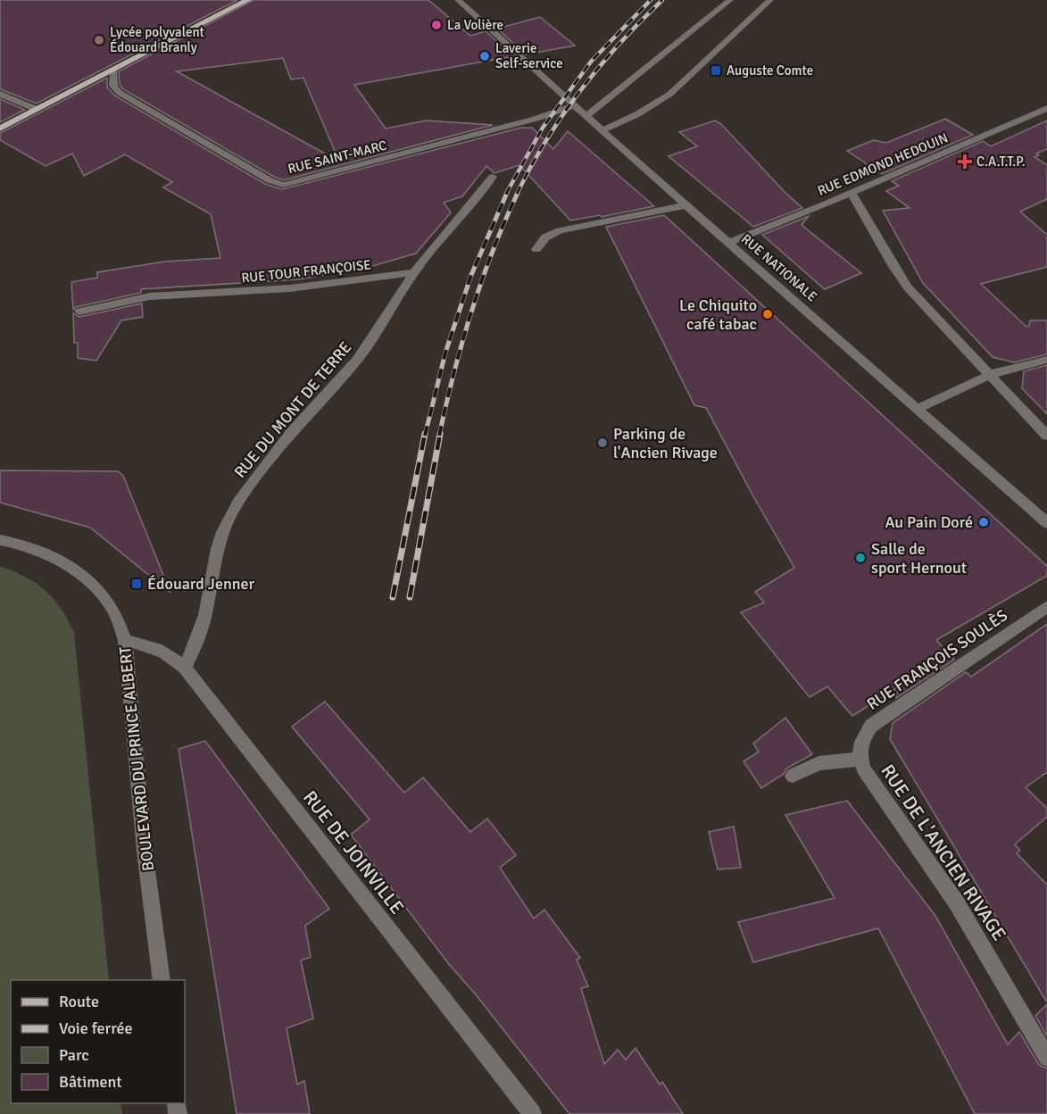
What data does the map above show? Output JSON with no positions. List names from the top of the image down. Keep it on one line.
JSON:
{"streets":{"street":["RUE SAINT-MARC","RUE EDMOND HEDOUIN","RUE NATIONALE","RUE TOUR FRANÇOISE","RUE DU MONT DE TERRE","RUE FRANÇOIS SOULÈS","BOULEVARD DU PRINCE ALBERT","RUE DE JOINVILLE","RUE DE L'ANCIEN RIVAGE"]},"crossings":[["RUE SAINT-MARC","RUE NATIONALE"],["RUE EDMOND HEDOUIN","RUE NATIONALE"],["RUE TOUR FRANÇOISE","RUE DU MONT DE TERRE"],["RUE DU MONT DE TERRE","RUE DE JOINVILLE"],["RUE FRANÇOIS SOULÈS","RUE DE L'ANCIEN RIVAGE"],["BOULEVARD DU PRINCE ALBERT","RUE DE JOINVILLE"]],"places":{"other":["La Volière","Lycée polyvalent Édouard Branly","Laverie Self-service","Le Chiquito café tabac","Parking de l'Ancien Rivage","Au Pain Doré","Salle de sport Hernout"],"transit":["Auguste Comte","Édouard Jenner"],"health":["C.A.T.T.P."]},"legend":["Route","Voie ferrée","Parc","Bâtiment"]}
